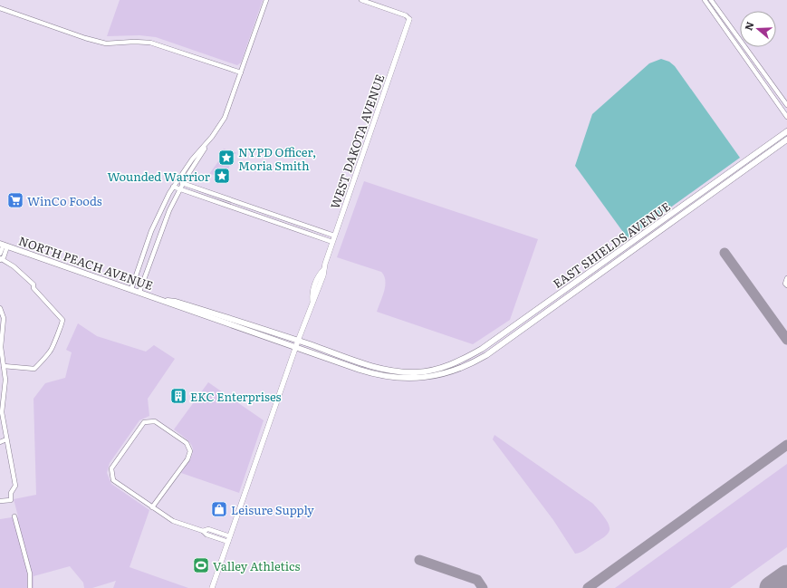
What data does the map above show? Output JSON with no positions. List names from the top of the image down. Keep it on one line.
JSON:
{"streets":{"main road":["EAST SHIELDS AVENUE","NORTH PEACH AVENUE"],"street":["WEST DAKOTA AVENUE"]},"crossings":[["WEST DAKOTA AVENUE","NORTH PEACH AVENUE"],["EAST SHIELDS AVENUE","NORTH PEACH AVENUE"]],"places":{"place":["NYPD Officer, Moria Smith","Wounded Warrior"],"supermarket":["WinCo Foods"],"building":["EKC Enterprises"],"shop":["Leisure Supply"],"sports":["Valley Athletics"]},"north":"left"}
